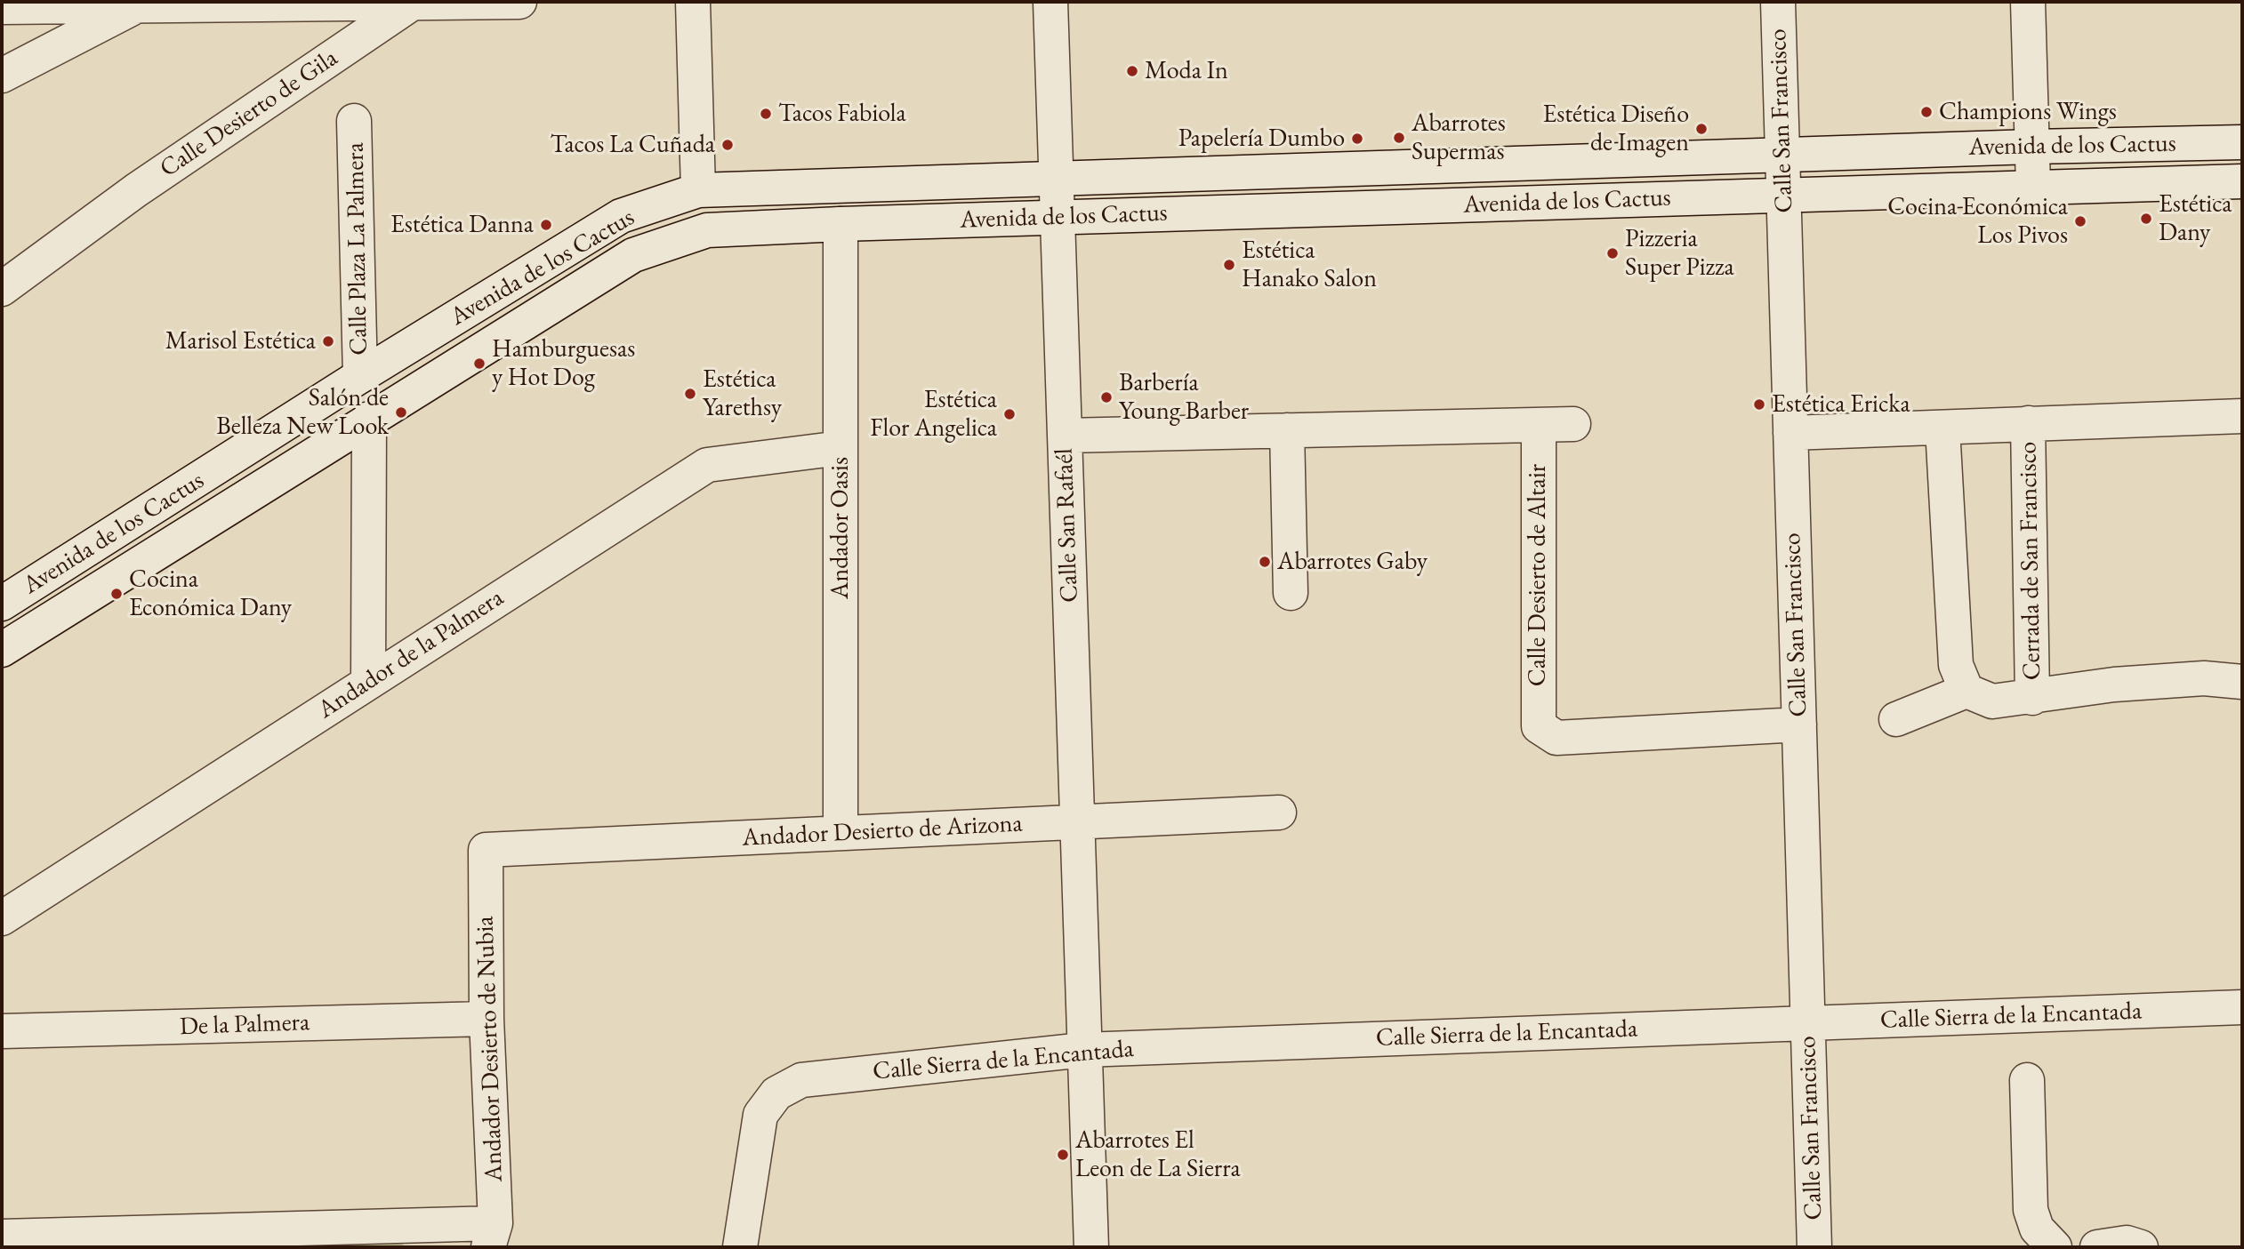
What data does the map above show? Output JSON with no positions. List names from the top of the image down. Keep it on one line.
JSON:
{"streets":{"street":["Calle Desierto de Gila","Calle San Francisco","Avenida de los Cactus","Calle Plaza La Palmera","Calle San Rafaél","Andador Oasis","Cerrada de San Francisco","Calle Desierto de Altair","Andador de la Palmera","Andador Desierto de Arizona","Calle Sierra de la Encantada","De la Palmera","Andador Desierto de Nubia"]},"crossings":[["Calle San Francisco","Avenida de los Cactus"],["Calle San Francisco","Cerrada de San Francisco"],["Calle San Francisco","Calle Desierto de Altair"],["Calle San Francisco","Calle Sierra de la Encantada"],["Avenida de los Cactus","Calle Plaza La Palmera"],["Avenida de los Cactus","Calle San Rafaél"],["Avenida de los Cactus","Andador Oasis"],["Calle San Rafaél","Andador Desierto de Arizona"],["Calle San Rafaél","Calle Sierra de la Encantada"],["Andador Oasis","Andador de la Palmera"],["Andador Oasis","Andador Desierto de Arizona"],["Andador Desierto de Arizona","Andador Desierto de Nubia"],["De la Palmera","Andador Desierto de Nubia"]],"places":["Moda In","Champions Wings","Tacos Fabiola","Estética Diseño de Imagen","Abarrotes Supermas","Papelería Dumbo","Tacos La Cuñada","Estética Dany","Cocina Económica Los Pivos","Estética Danna","Pizzeria Super Pizza","Estética Hanako Salon","Marisol Estética","Hamburguesas y Hot Dog","Estética Yarethsy","Barbería Young Barber","Estética Ericka","Salón de Belleza New Look","Estética Flor Angelica","Abarrotes Gaby","Cocina Económica Dany","Abarrotes El Leon de La Sierra"]}
